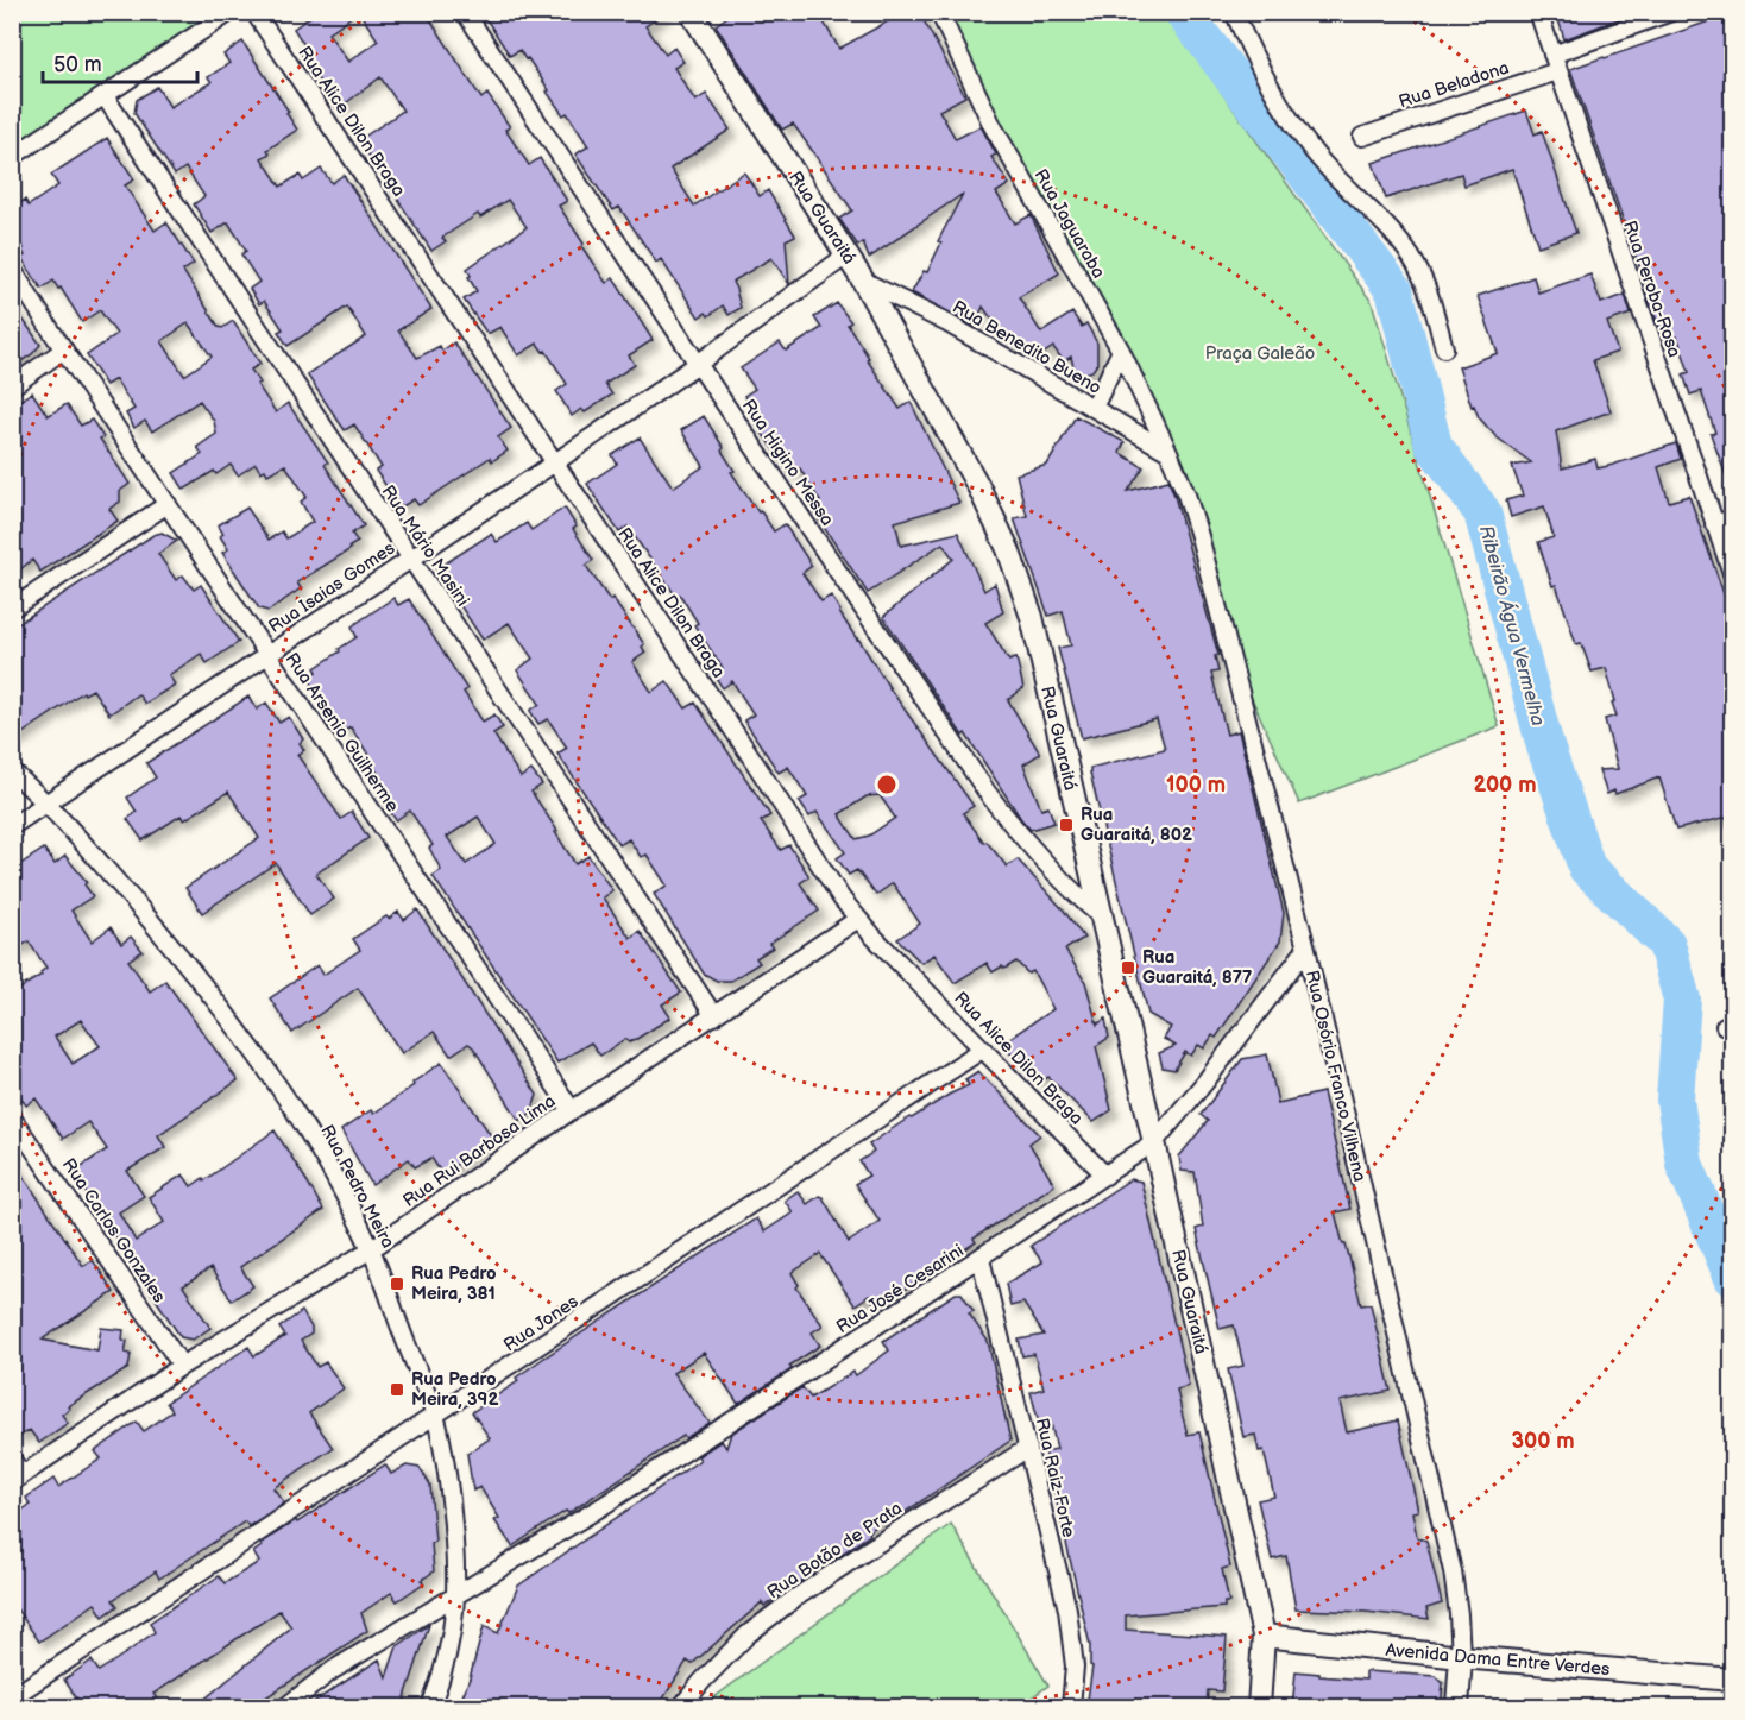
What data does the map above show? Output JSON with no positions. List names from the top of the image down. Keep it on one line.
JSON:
{"streets":{"street":["Rua Beladona","Rua Alice Dilon Braga","Rua Guaraitá","Rua Jaguaraba","Rua Peroba-Rosa","Rua Benedito Bueno","Rua Higino Messa","Rua Mário Masini","Rua Isaias Gomes","Rua Arsenio Guilherme","Rua Osório Franco Vilhena","Rua Rui Barbosa Lima","Rua Pedro Meira","Rua Carlos Gonzales","Rua José Cesarini","Rua Jones","Rua Raiz-Forte","Rua Botão de Prata","Avenida Dama Entre Verdes"]},"crossings":[["Rua Beladona","Rua Peroba-Rosa"],["Rua Alice Dilon Braga","Rua Isaias Gomes"],["Rua Alice Dilon Braga","Rua Rui Barbosa Lima"],["Rua Alice Dilon Braga","Rua José Cesarini"],["Rua Alice Dilon Braga","Rua Jones"],["Rua Guaraitá","Rua Benedito Bueno"],["Rua Guaraitá","Rua Higino Messa"],["Rua Guaraitá","Rua Isaias Gomes"],["Rua Guaraitá","Rua José Cesarini"],["Rua Guaraitá","Avenida Dama Entre Verdes"],["Rua Jaguaraba","Rua Benedito Bueno"],["Rua Jaguaraba","Rua Osório Franco Vilhena"],["Rua Benedito Bueno","Rua Osório Franco Vilhena"],["Rua Higino Messa","Rua Isaias Gomes"],["Rua Mário Masini","Rua Isaias Gomes"],["Rua Mário Masini","Rua Rui Barbosa Lima"],["Rua Isaias Gomes","Rua Arsenio Guilherme"],["Rua Isaias Gomes","Rua Pedro Meira"],["Rua Arsenio Guilherme","Rua Rui Barbosa Lima"],["Rua Osório Franco Vilhena","Rua José Cesarini"],["Rua Osório Franco Vilhena","Avenida Dama Entre Verdes"],["Rua Rui Barbosa Lima","Rua Pedro Meira"],["Rua Rui Barbosa Lima","Rua Carlos Gonzales"],["Rua Pedro Meira","Rua José Cesarini"],["Rua Pedro Meira","Rua Jones"],["Rua José Cesarini","Rua Raiz-Forte"],["Rua Raiz-Forte","Rua Botão de Prata"]],"water":["Ribeirão Água Vermelha"],"parks":["Praça Galeão"],"places":{"transit":["Rua Guaraitá, 802","Rua Guaraitá, 877","Rua Pedro Meira, 381","Rua Pedro Meira, 392"]},"scale_bar":"50 m","rings":["100 m","200 m","300 m"]}
